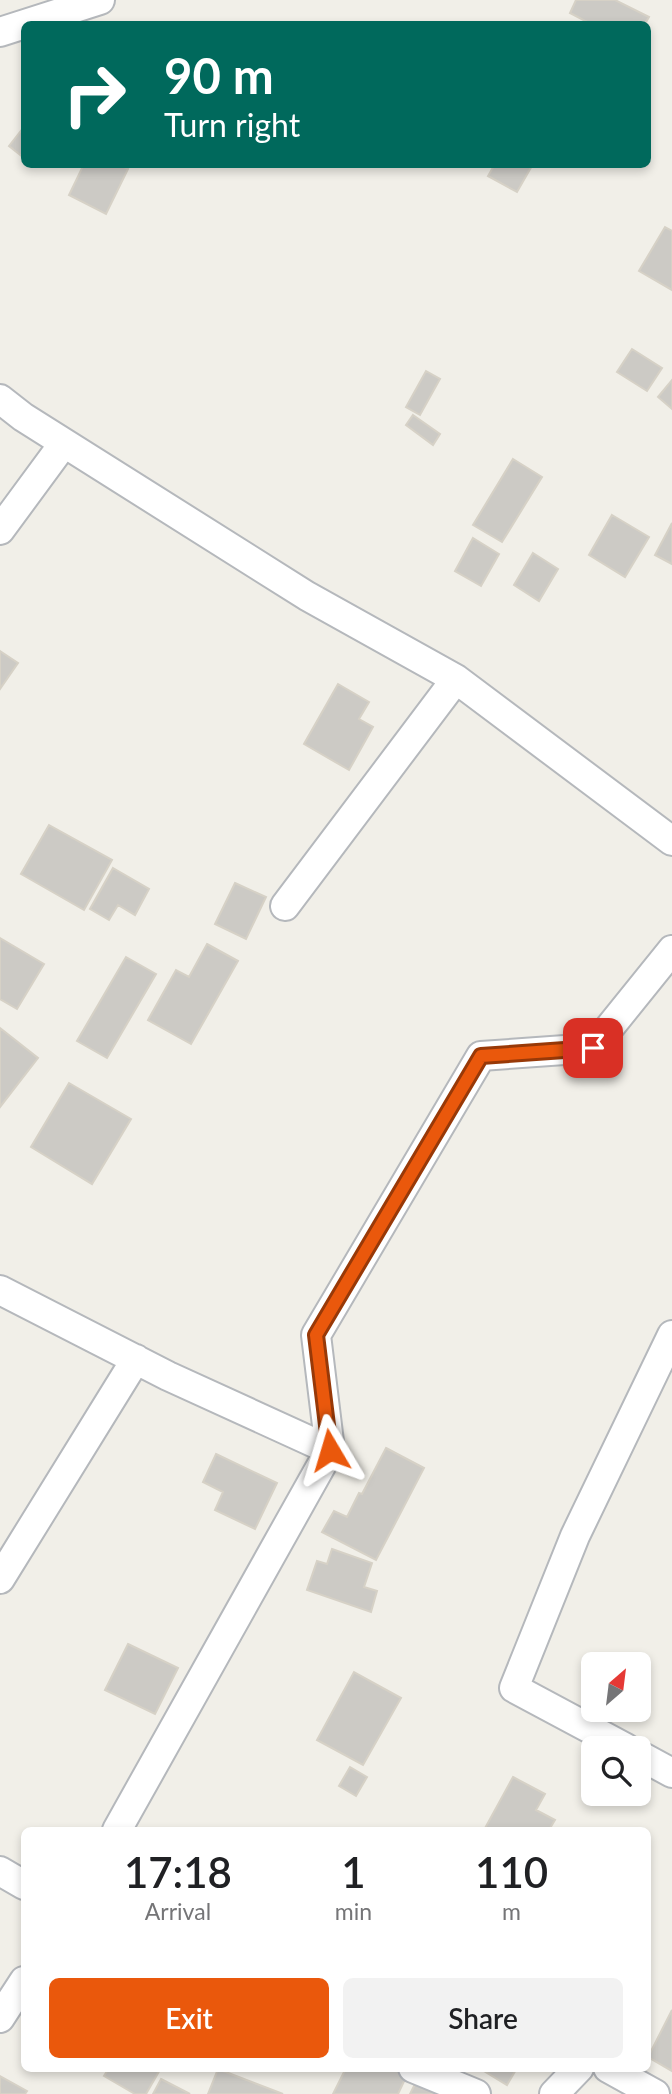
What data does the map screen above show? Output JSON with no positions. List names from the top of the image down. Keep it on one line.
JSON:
{"north":"top right","page":{"turn":["90 m","Turn right"],"eta":["17:18","Arrival","1","min","110","m"],"buttons":["Exit","Share"]}}
